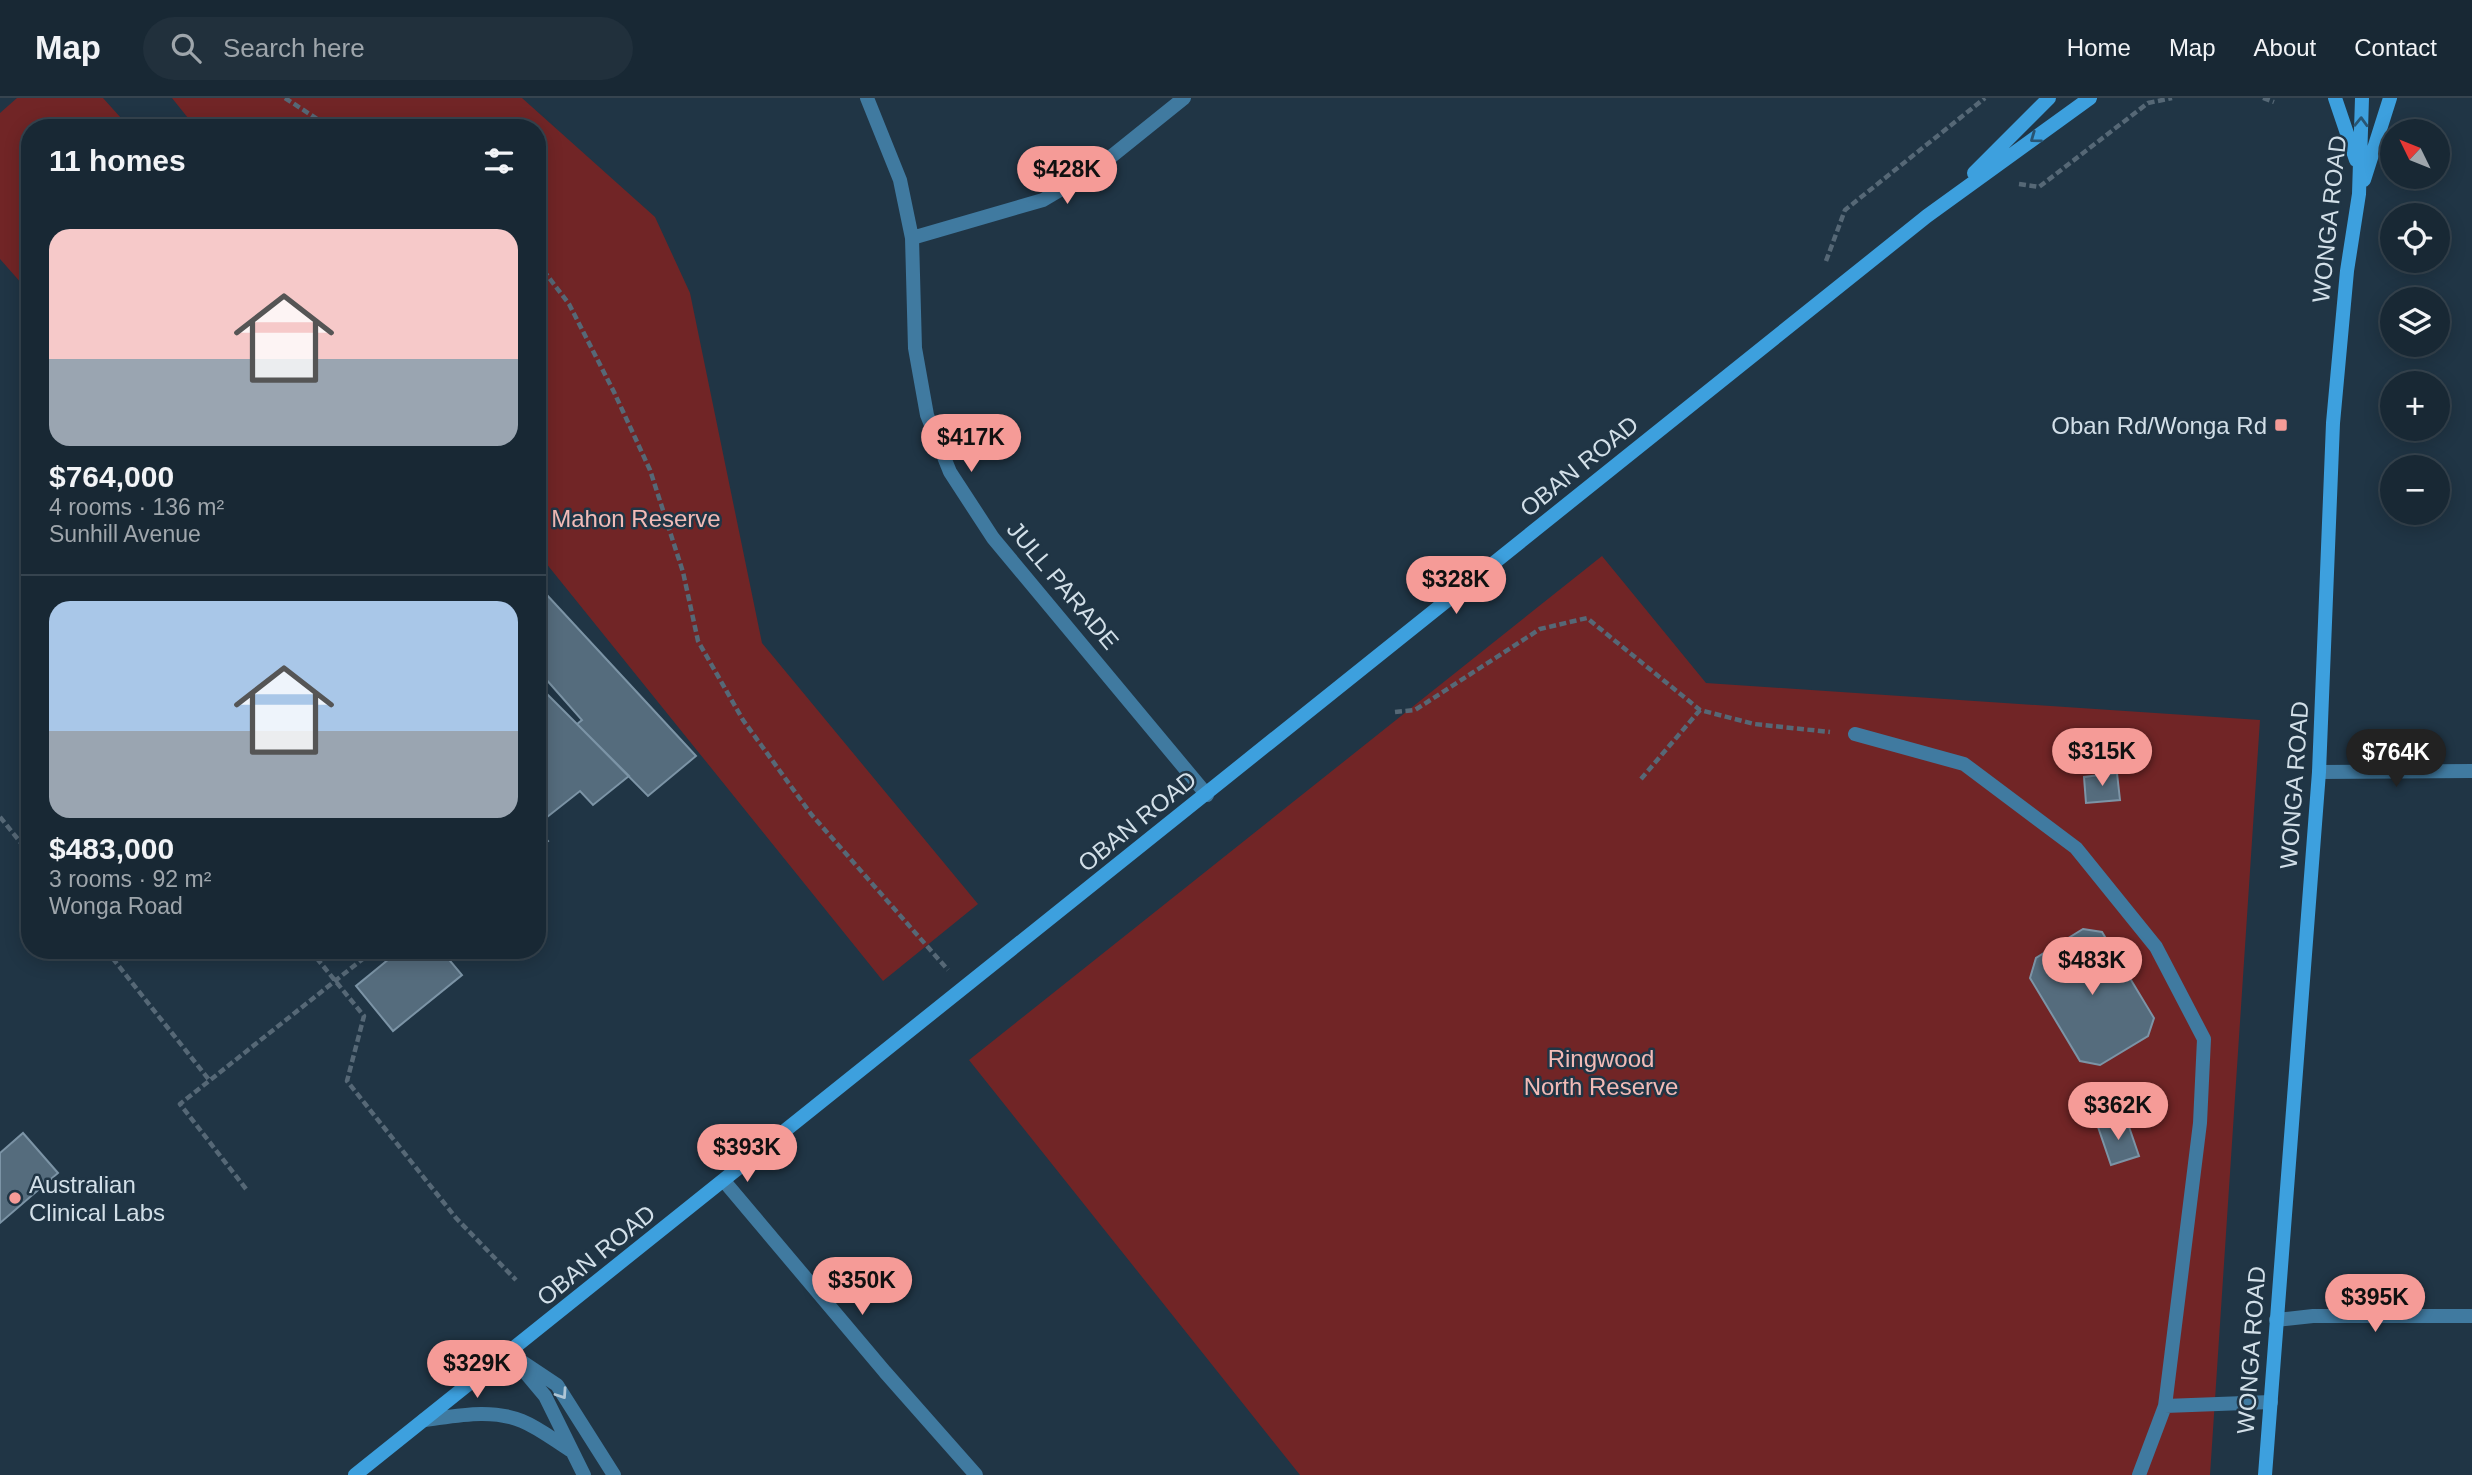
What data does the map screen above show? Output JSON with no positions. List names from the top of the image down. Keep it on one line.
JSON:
{"streets":{"main road":["WONGA ROAD","OBAN ROAD"],"street":["JULL PARADE"]},"crossings":[["OBAN ROAD","JULL PARADE"]],"parks":["Mahon Reserve","Ringwood North Reserve"],"places":{"transit":["Oban Rd/Wonga Rd"],"other":["Australian Clinical Labs"]},"north":"top left","page":{"header":"Map","search":"Search here","nav":["Home","Map","About","Contact"],"map_buttons":["+","−"],"heading":"11 homes","price":["$428K","$417K","$328K","$315K","$764K","$483K","$362K","$393K","$350K","$395K","$329K"],"list":[{"name":"$764,000","note":"4 rooms · 136 m² · Sunhill Avenue"},{"name":"$483,000","note":"3 rooms · 92 m² · Wonga Road"}]}}
